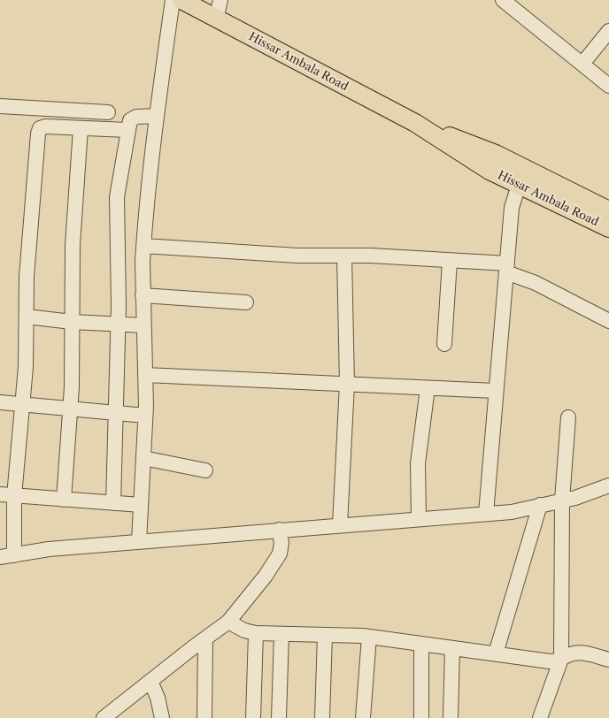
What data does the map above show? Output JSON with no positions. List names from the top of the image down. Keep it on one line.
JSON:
{"streets":{"main road":["Hissar Ambala Road"]}}
